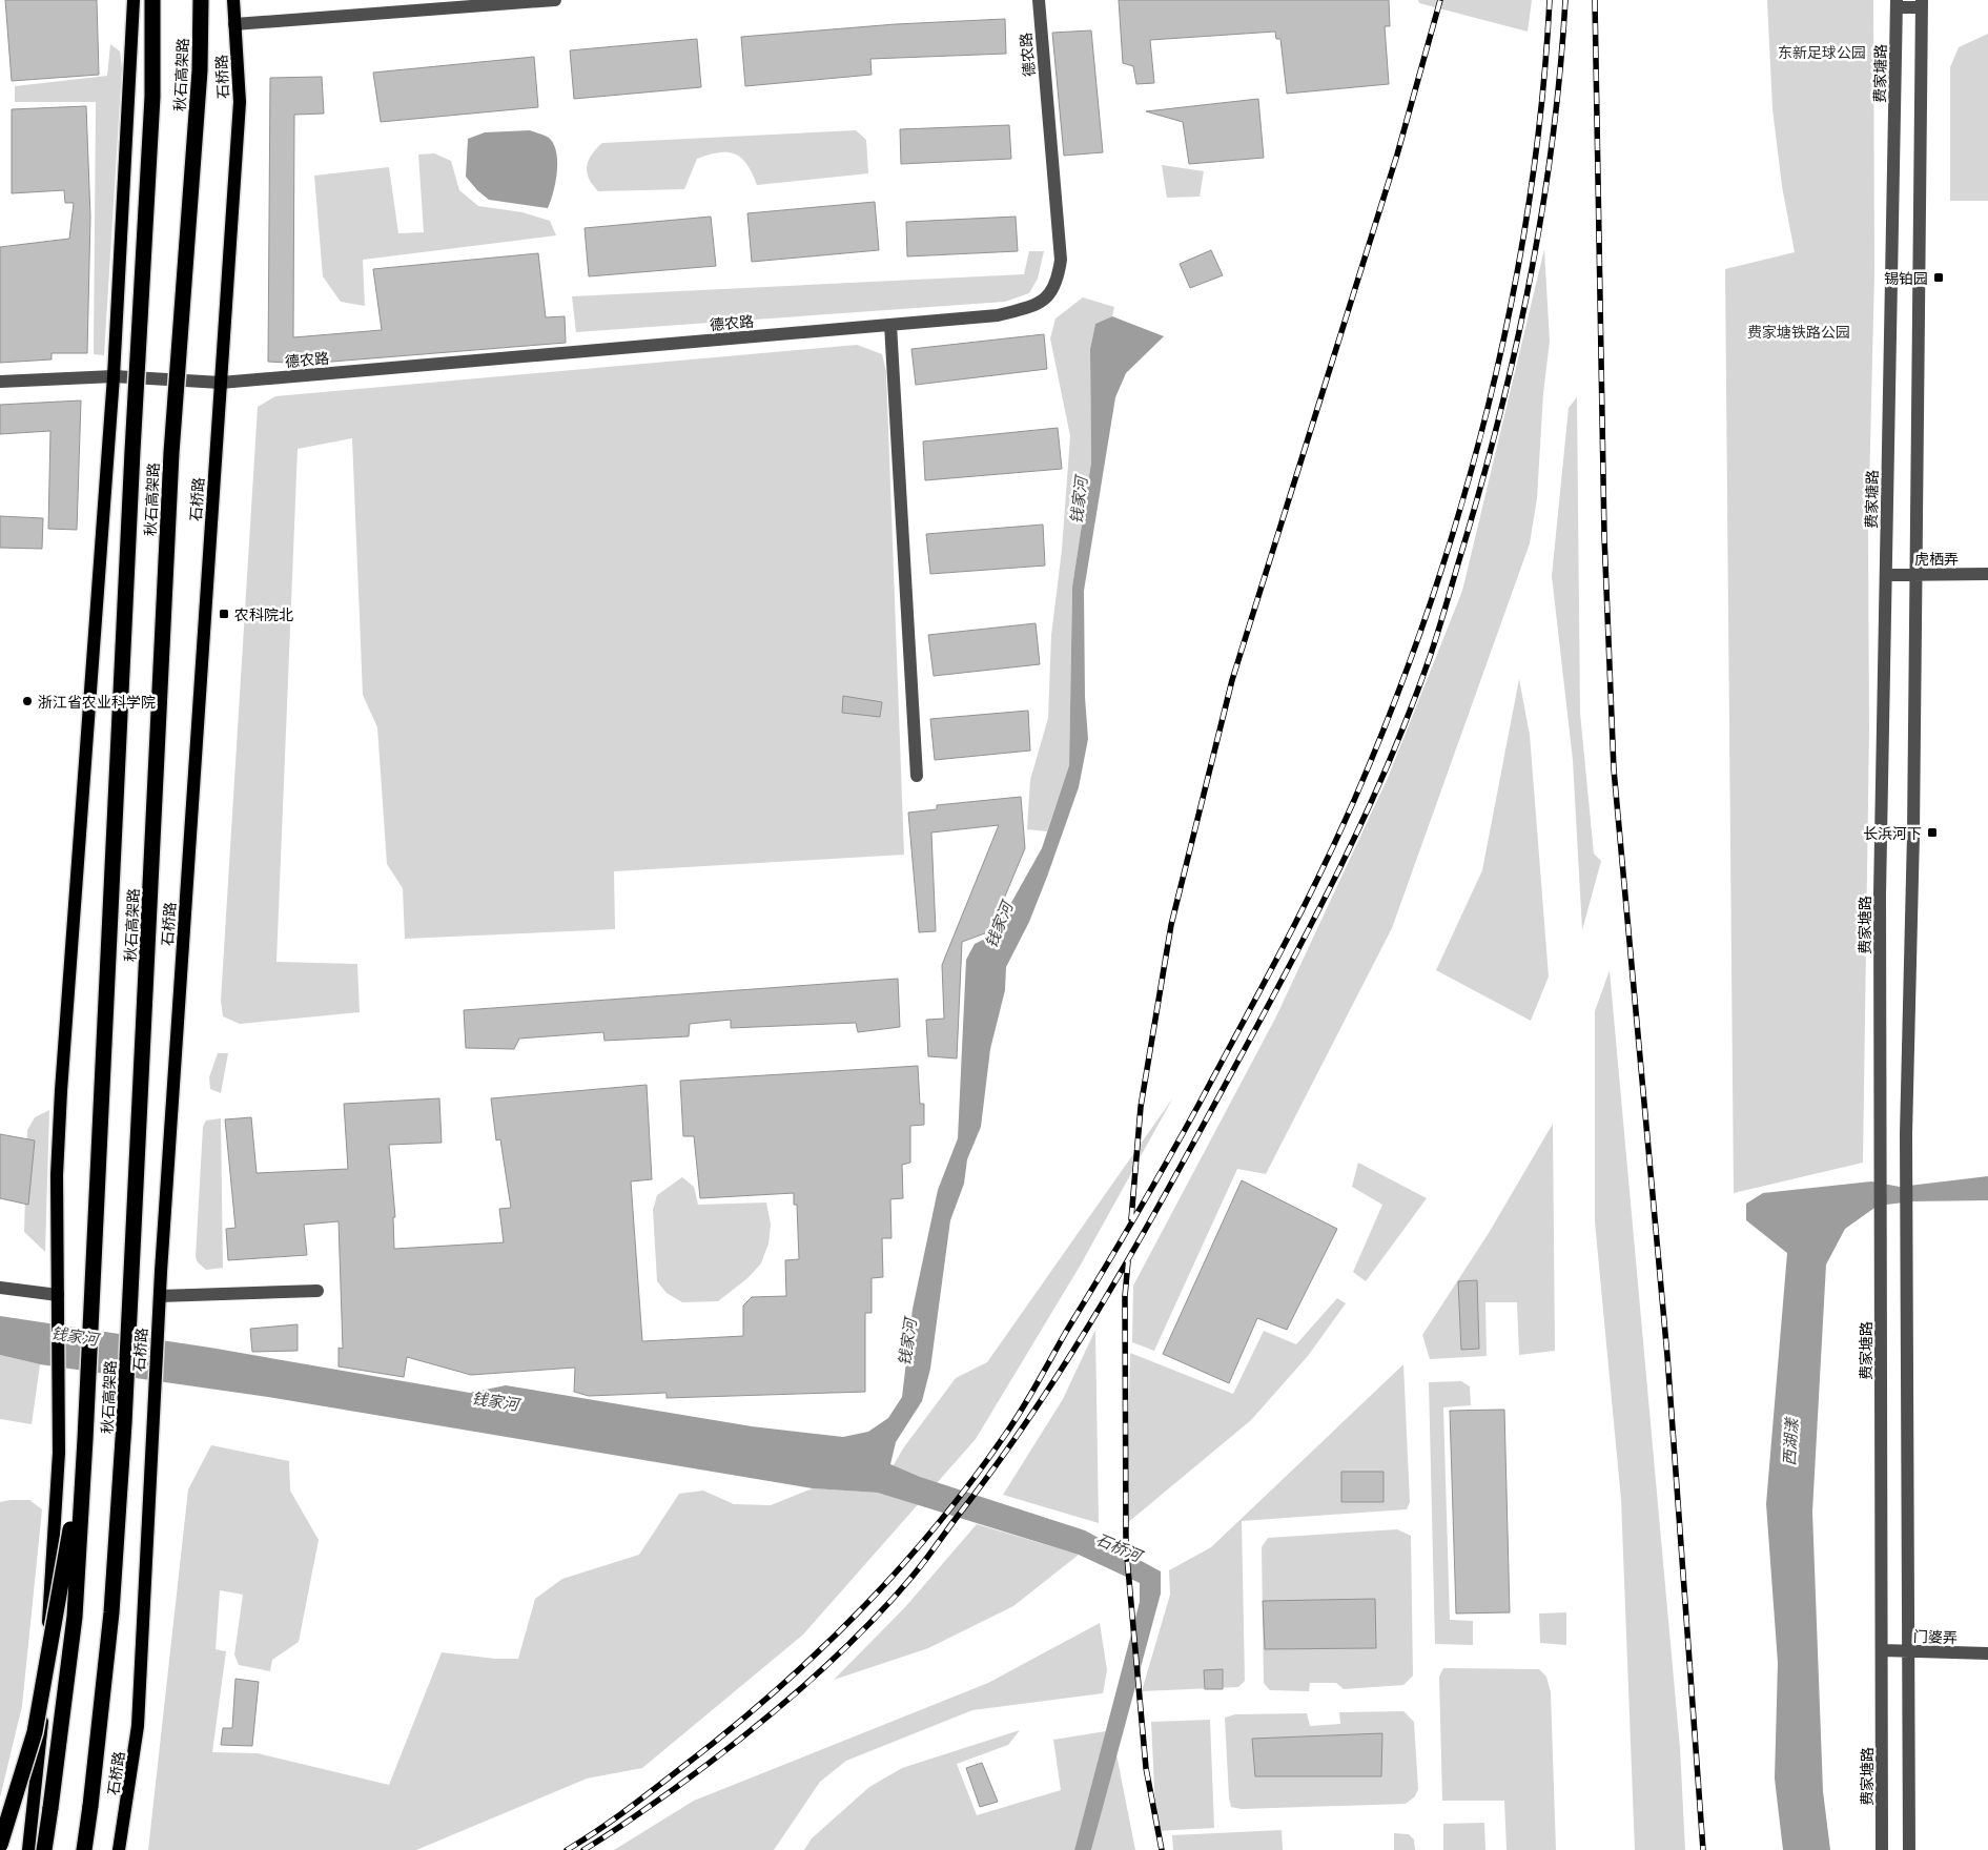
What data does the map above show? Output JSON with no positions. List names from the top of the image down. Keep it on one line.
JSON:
{"streets":{"highway":["秋石高架路"],"main road":["石桥路"],"street":["德农路","费家塘路","虎栖弄","门婆弄"]},"crossings":[["德农路","石桥路"],["费家塘路","虎栖弄"],["费家塘路","门婆弄"]],"water":["钱家河","西湖漾","石桥河"],"parks":["东新足球公园","费家塘铁路公园"],"places":{"transit":["锡铂园","农科院北","长浜河下"],"other":["浙江省农业科学院"]}}
